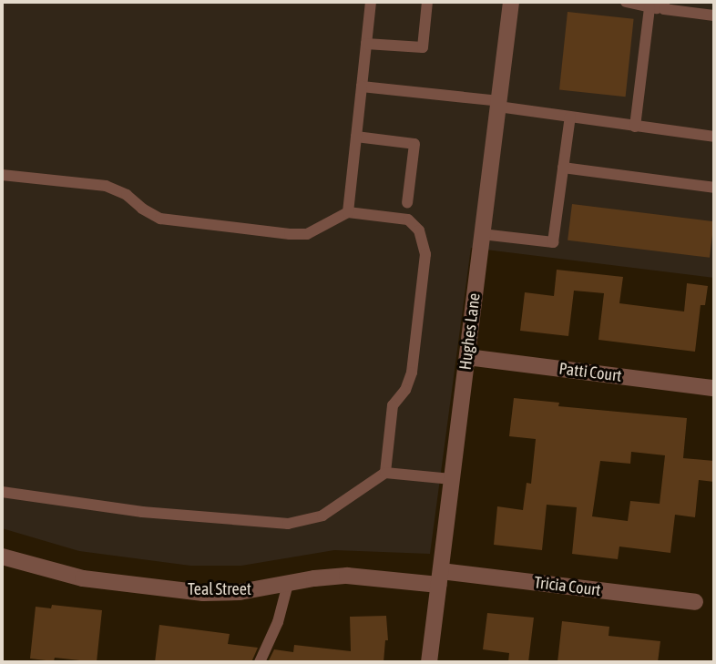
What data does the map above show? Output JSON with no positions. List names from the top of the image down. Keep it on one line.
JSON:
{"streets":{"street":["Hughes Lane","Patti Court","Tricia Court","Teal Street"]},"crossings":[["Hughes Lane","Patti Court"],["Hughes Lane","Tricia Court"],["Hughes Lane","Teal Street"],["Tricia Court","Teal Street"]]}
